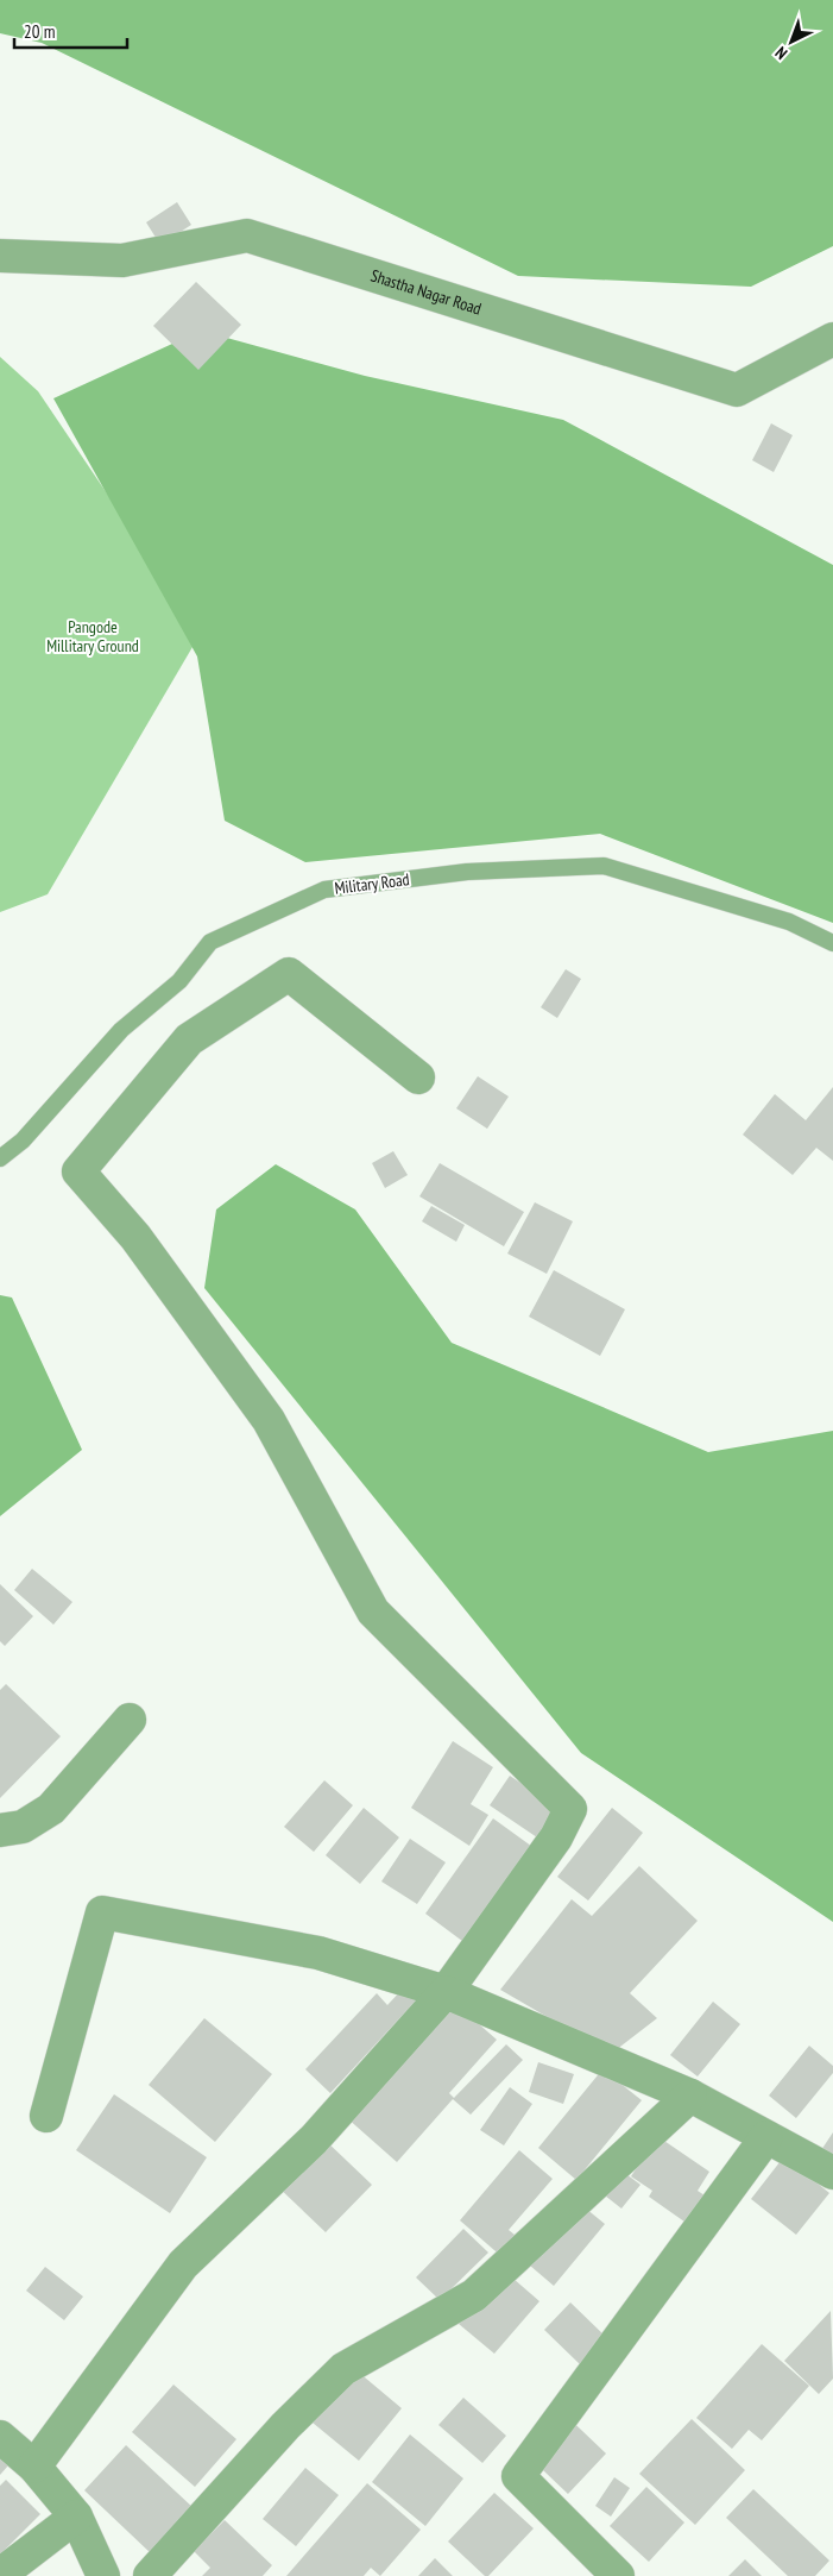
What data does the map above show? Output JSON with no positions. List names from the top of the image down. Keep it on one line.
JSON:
{"streets":{"street":["Shastha Nagar Road"],"lane":["Military Road"]},"parks":["Pangode Millitary Ground"],"scale_bar":"20 m","north":"bottom left"}
